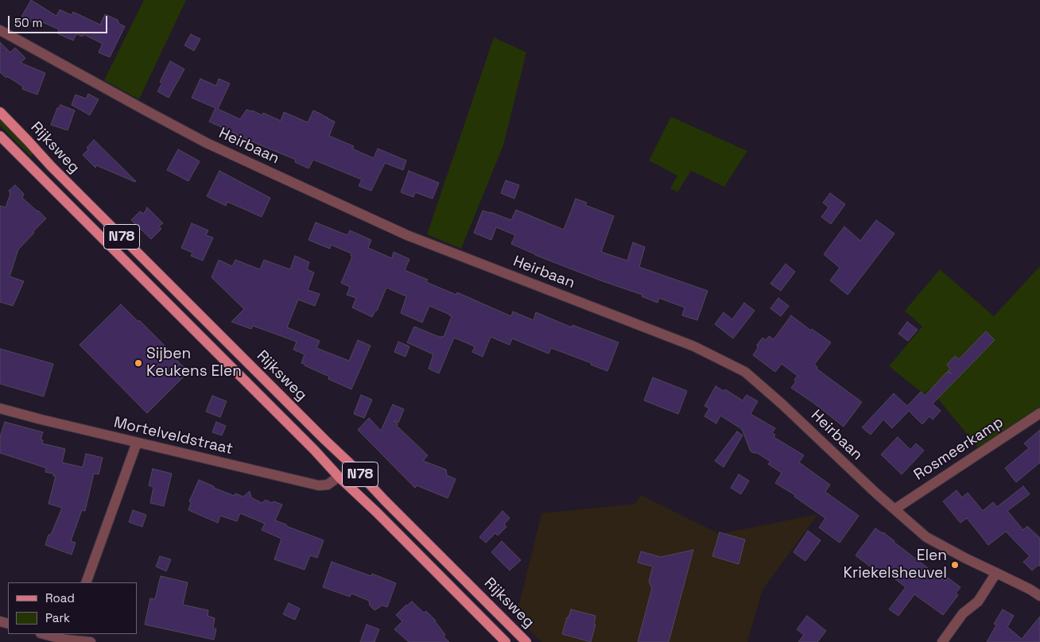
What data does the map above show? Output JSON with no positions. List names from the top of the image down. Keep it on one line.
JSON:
{"streets":{"main road":["Rijksweg","N78"],"street":["Heirbaan","Mortelveldstraat","Rosmeerkamp"]},"crossings":[["Heirbaan","Rosmeerkamp"],["Rijksweg","Mortelveldstraat"]],"places":["Sijben Keukens Elen","Elen Kriekelsheuvel"],"legend":["Road","Park"],"scale_bar":"50 m"}
